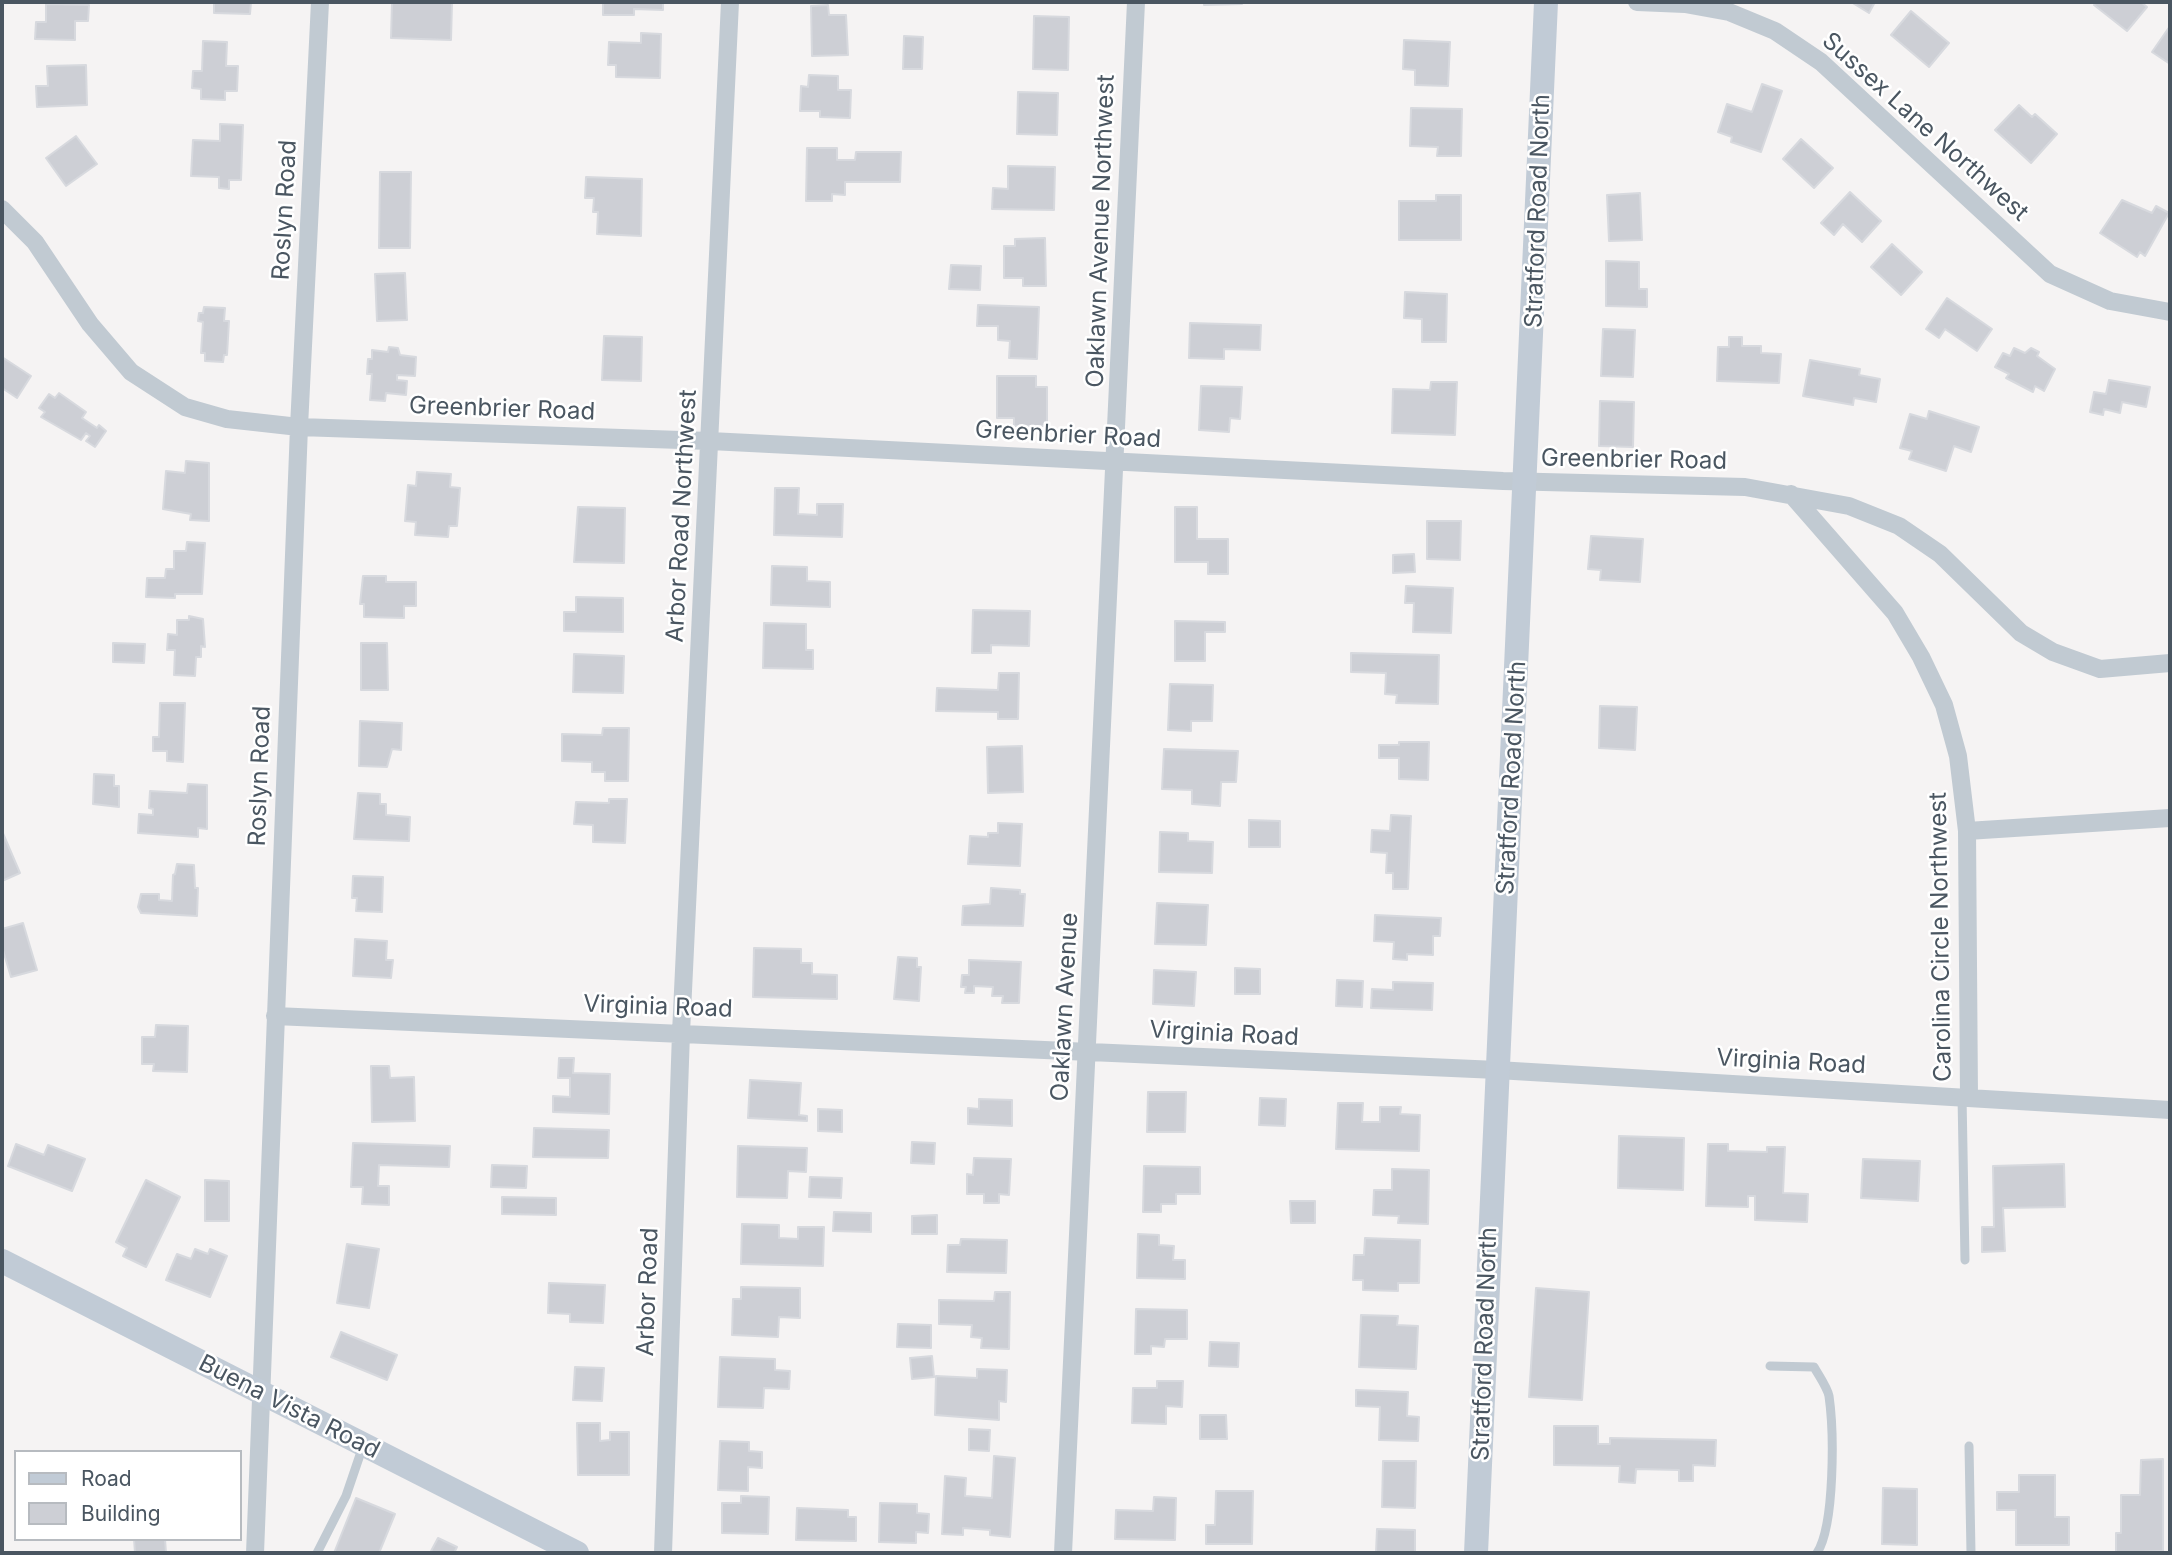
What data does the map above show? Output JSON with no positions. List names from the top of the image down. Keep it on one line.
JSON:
{"streets":{"main road":["Stratford Road North","Buena Vista Road"],"street":["Sussex Lane Northwest","Roslyn Road","Oaklawn Avenue Northwest","Greenbrier Road","Arbor Road Northwest","Carolina Circle Northwest","Virginia Road","Oaklawn Avenue","Arbor Road"]},"crossings":[["Roslyn Road","Greenbrier Road"],["Roslyn Road","Virginia Road"],["Roslyn Road","Buena Vista Road"],["Stratford Road North","Greenbrier Road"],["Stratford Road North","Virginia Road"],["Oaklawn Avenue Northwest","Greenbrier Road"],["Oaklawn Avenue Northwest","Oaklawn Avenue"],["Greenbrier Road","Arbor Road Northwest"],["Greenbrier Road","Carolina Circle Northwest"],["Greenbrier Road","Oaklawn Avenue"],["Arbor Road Northwest","Virginia Road"],["Arbor Road Northwest","Arbor Road"],["Carolina Circle Northwest","Virginia Road"],["Virginia Road","Oaklawn Avenue"],["Virginia Road","Arbor Road"]],"legend":["Road","Building"]}
